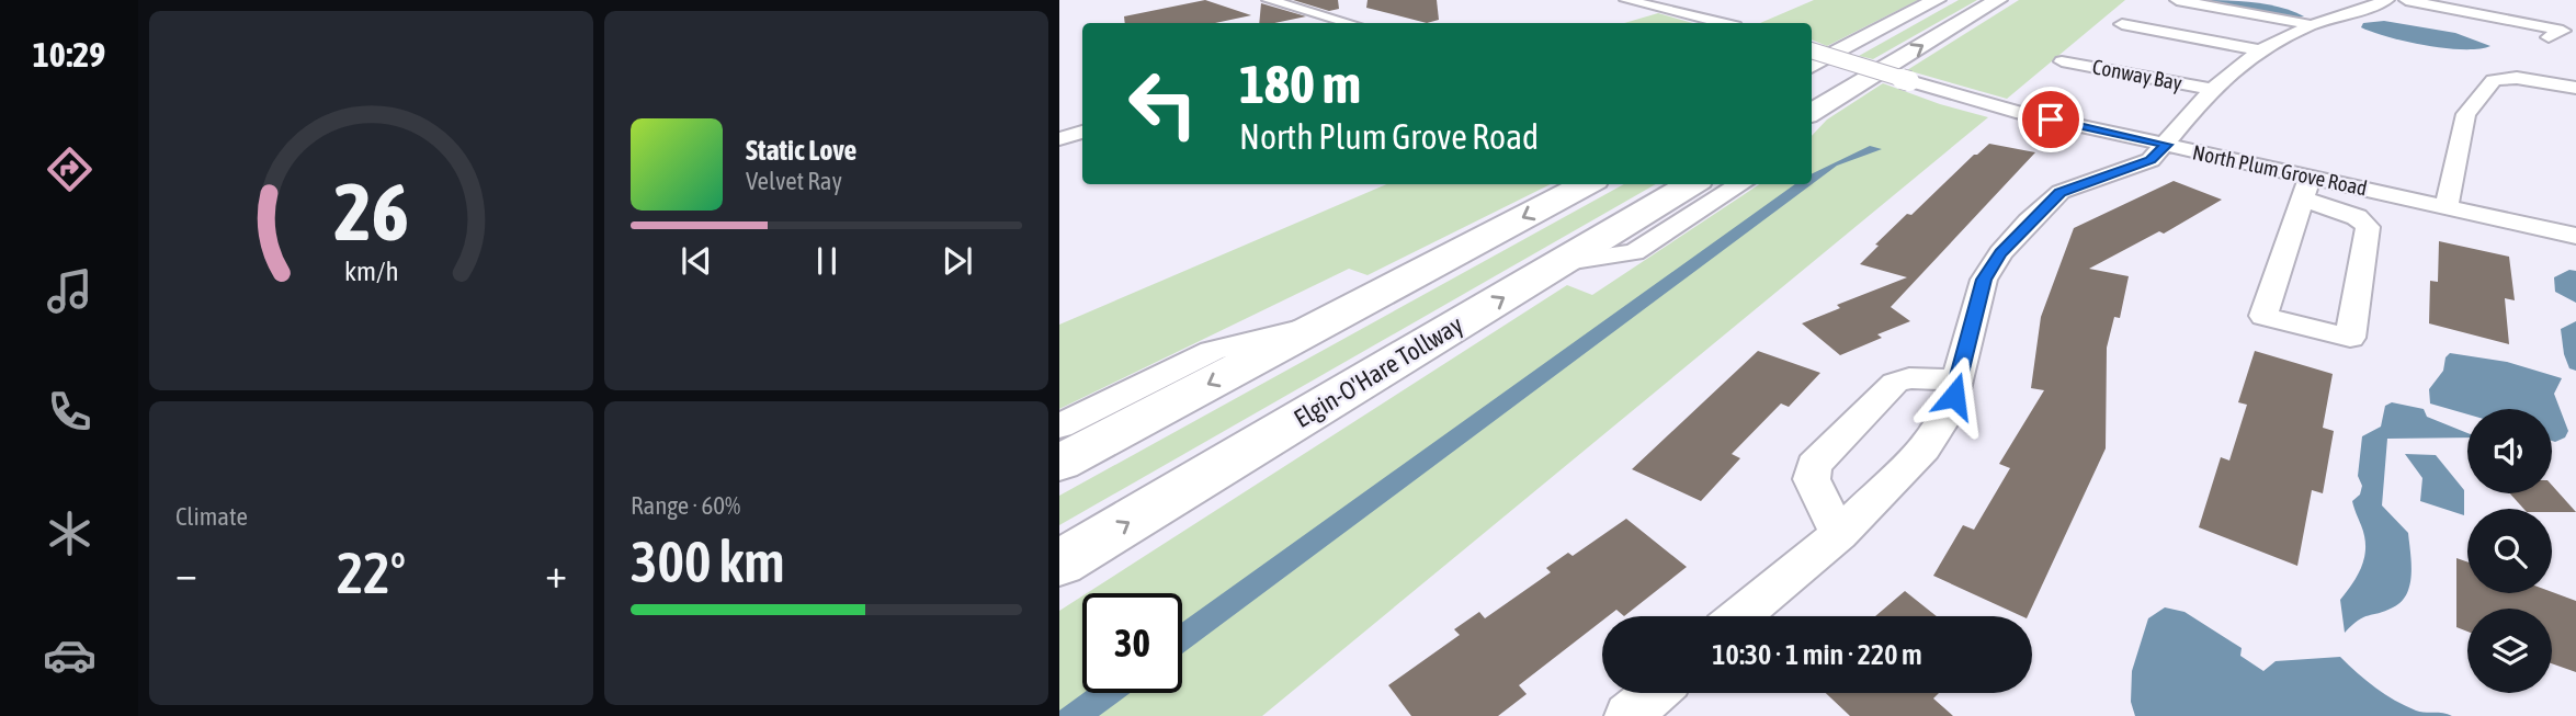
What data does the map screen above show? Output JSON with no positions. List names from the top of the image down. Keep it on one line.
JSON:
{"streets":{"highway":["Elgin-O'Hare Tollway"],"street":["Conway Bay","North Plum Grove Road"]},"page":{"tabs":"10:29","turn":["180 m","North Plum Grove Road"],"song":["Static Love","Velvet Ray"],"tile":["Climate",["Range · 60%","300 km"]],"heat":["−","22°","+"],"limit":"30","trip":"10:30 · 1 min · 220 m","gauge":["26","km/h"]}}
